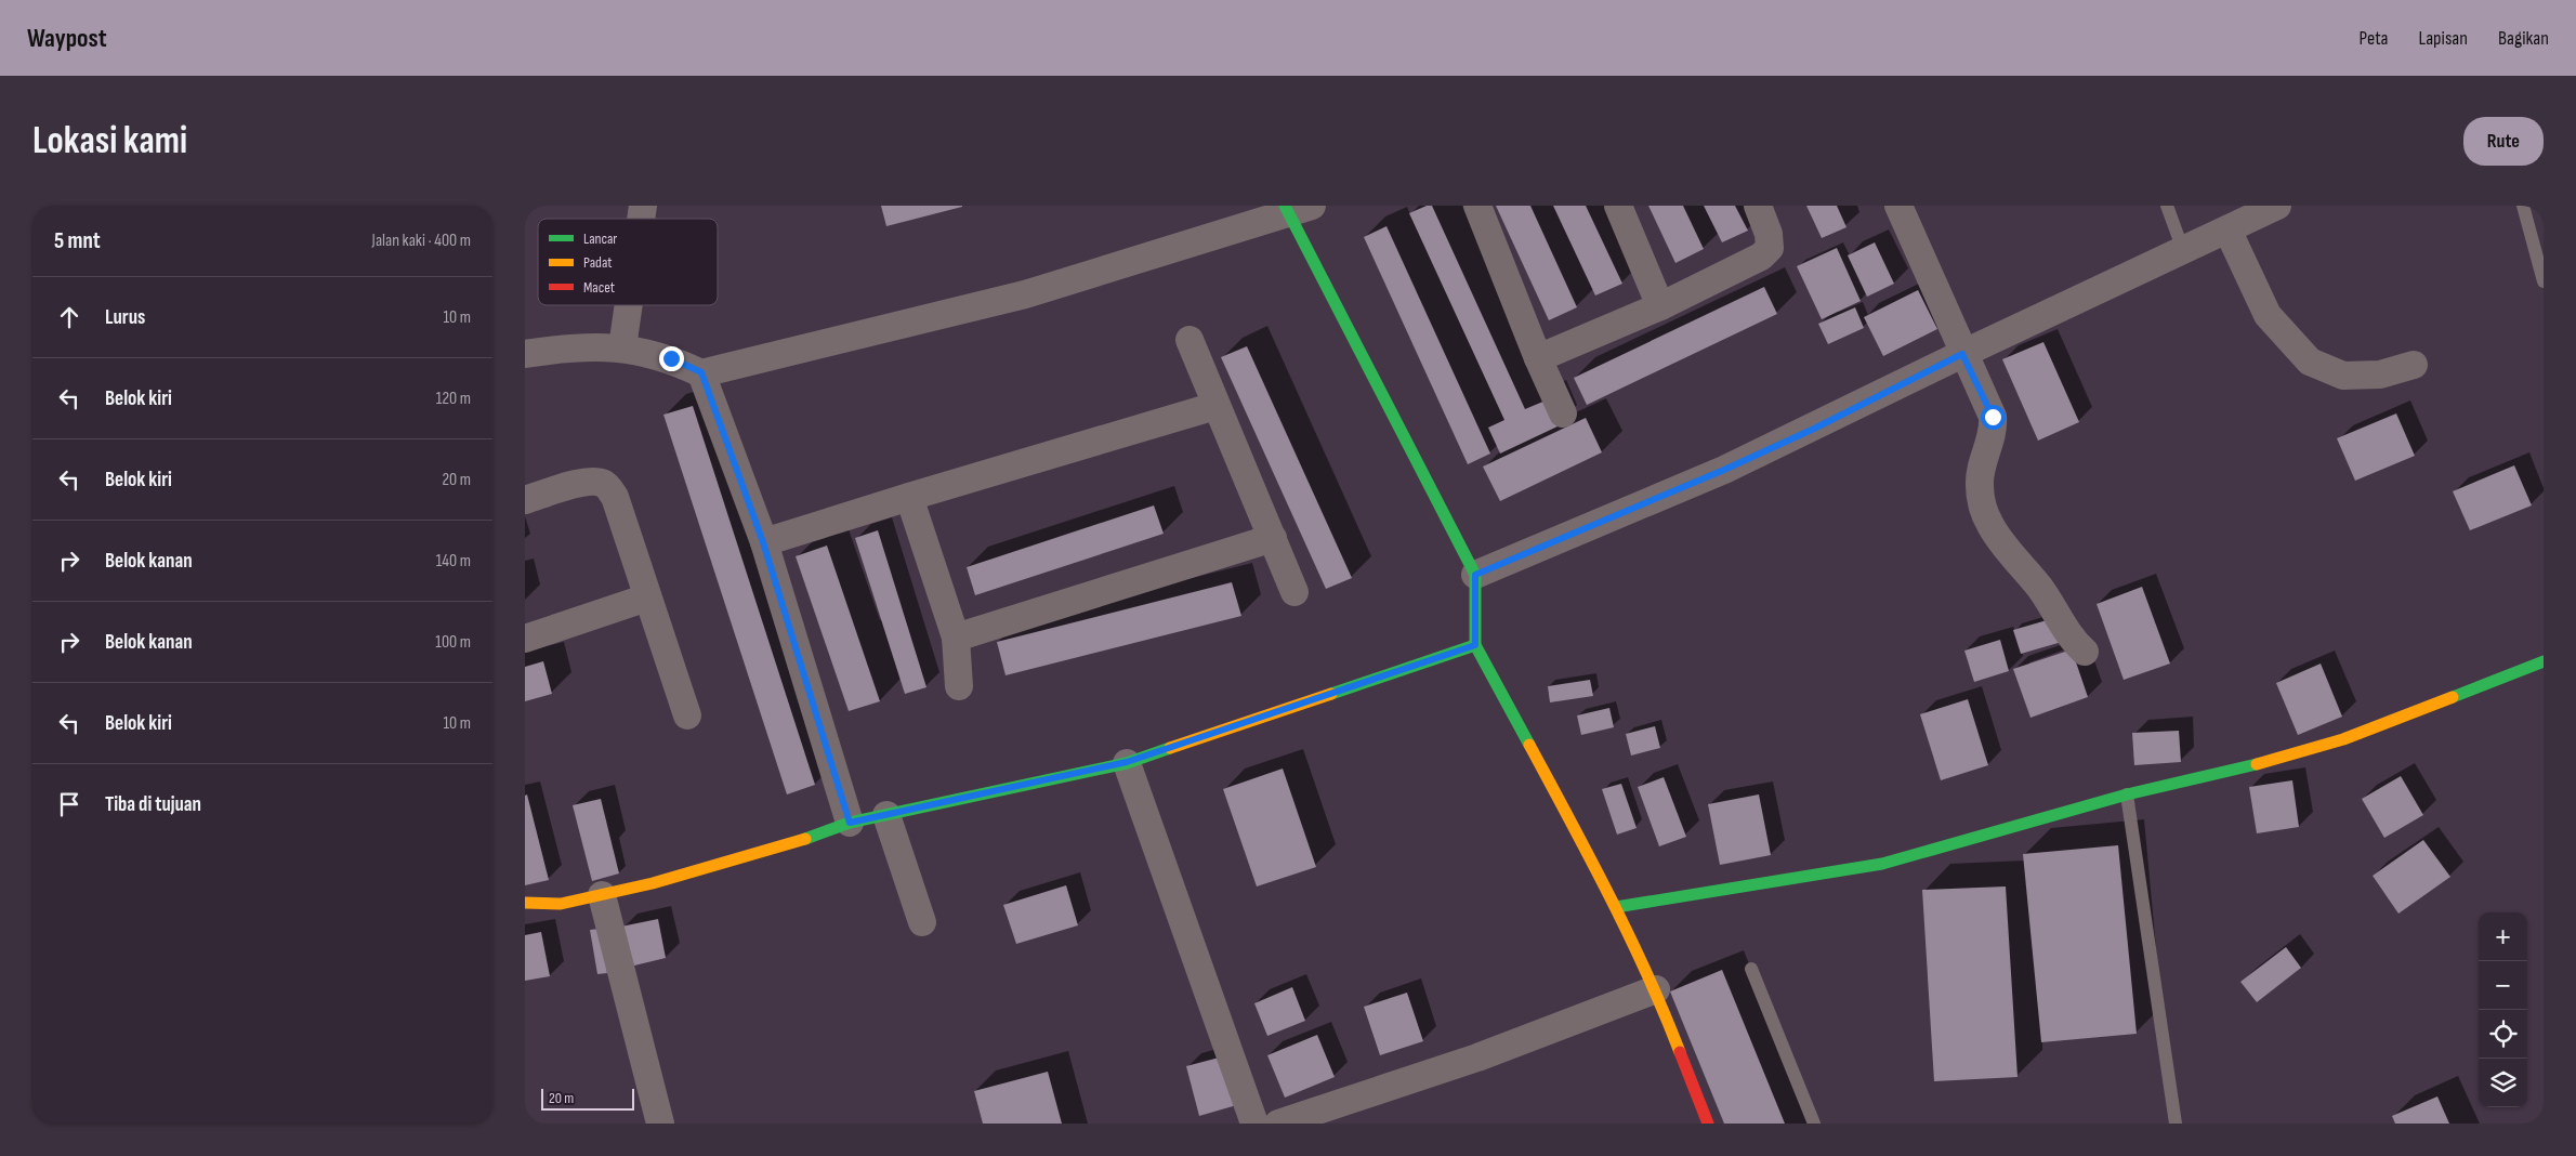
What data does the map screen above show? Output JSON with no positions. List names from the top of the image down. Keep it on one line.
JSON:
{"legend":["Lancar","Padat","Macet"],"scale_bar":"20 m","page":{"header":"Waypost","nav":["Peta","Lapisan","Bagikan"],"buttons":"Rute","title":"Lokasi kami","heading":["5 mnt","Jalan kaki · 400 m"],"list":[["Lurus","10 m"],["Belok kiri","120 m"],["Belok kiri","20 m"],["Belok kanan","140 m"],["Belok kanan","100 m"],["Belok kiri","10 m"],"Tiba di tujuan"],"map_buttons":["+","−"],"scale":"20 m"}}
